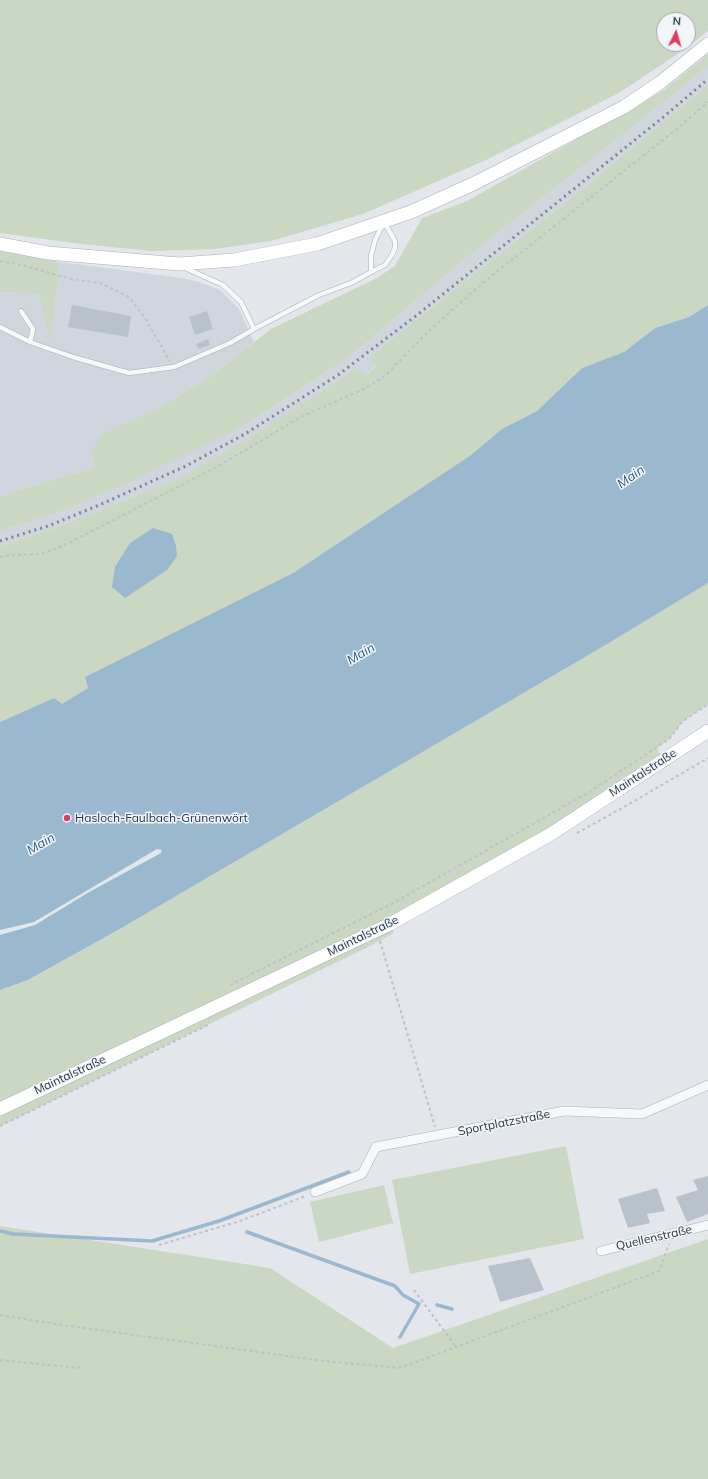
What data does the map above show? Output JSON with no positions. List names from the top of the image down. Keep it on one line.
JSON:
{"streets":{"main road":["Maintalstraße"],"street":["Sportplatzstraße","Quellenstraße"]},"water":["Main"],"places":["Hasloch-Faulbach-Grünenwört"],"north":"top"}
